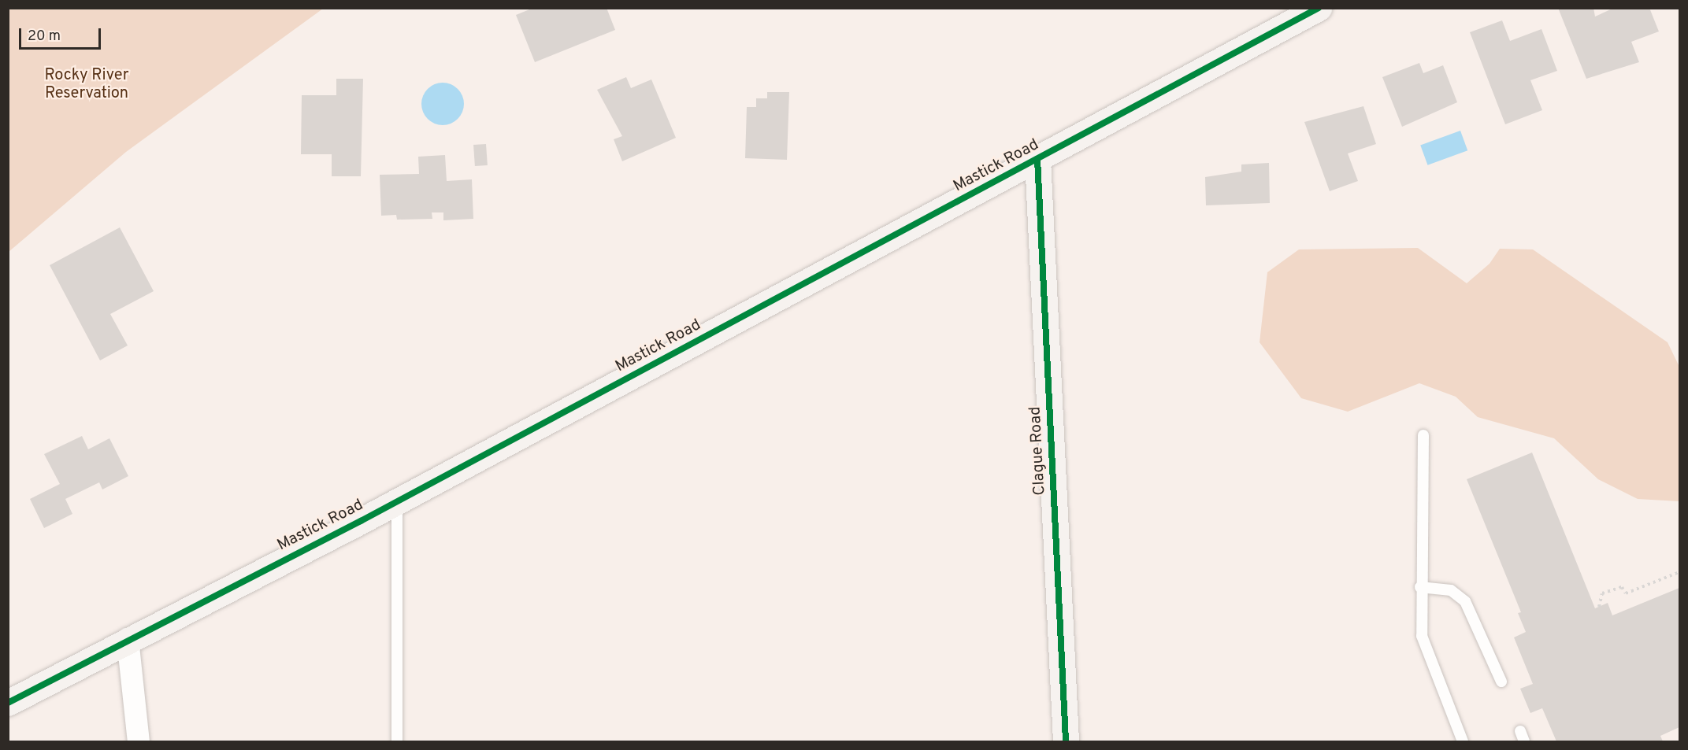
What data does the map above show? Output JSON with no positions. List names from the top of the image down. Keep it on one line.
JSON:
{"streets":{"street":["Mastick Road","Clague Road"]},"crossings":[["Mastick Road","Clague Road"]],"parks":["Rocky River Reservation"],"scale_bar":"20 m"}
